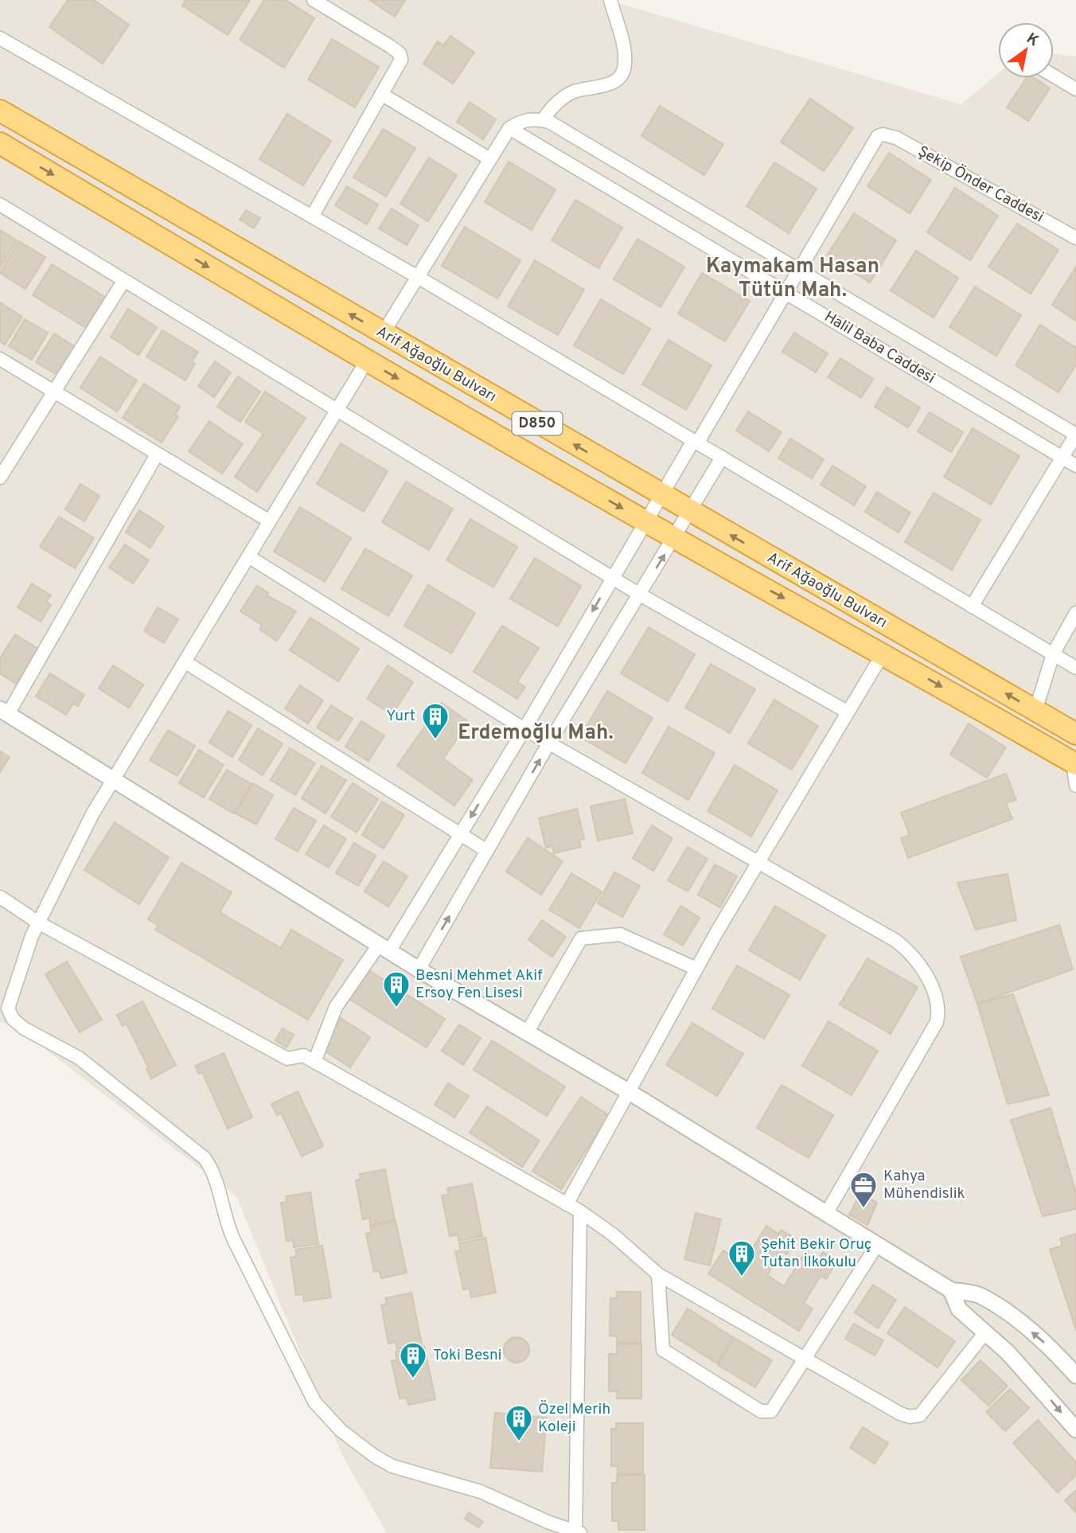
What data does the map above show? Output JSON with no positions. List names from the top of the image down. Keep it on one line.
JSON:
{"streets":{"highway":["Arif Ağaoğlu Bulvarı","D850"],"street":["Şekip Önder Caddesi","Halil Baba Caddesi"]},"districts":["Kaymakam Hasan Tütün Mah.","Erdemoğlu Mah."],"places":{"building":["Yurt","Besni Mehmet Akif Ersoy Fen Lisesi","Şehit Bekir Oruç Tutan İlkokulu","Toki Besni","Özel Merih Koleji"],"office":["Kahya Mühendislik"]},"north":"top right"}
